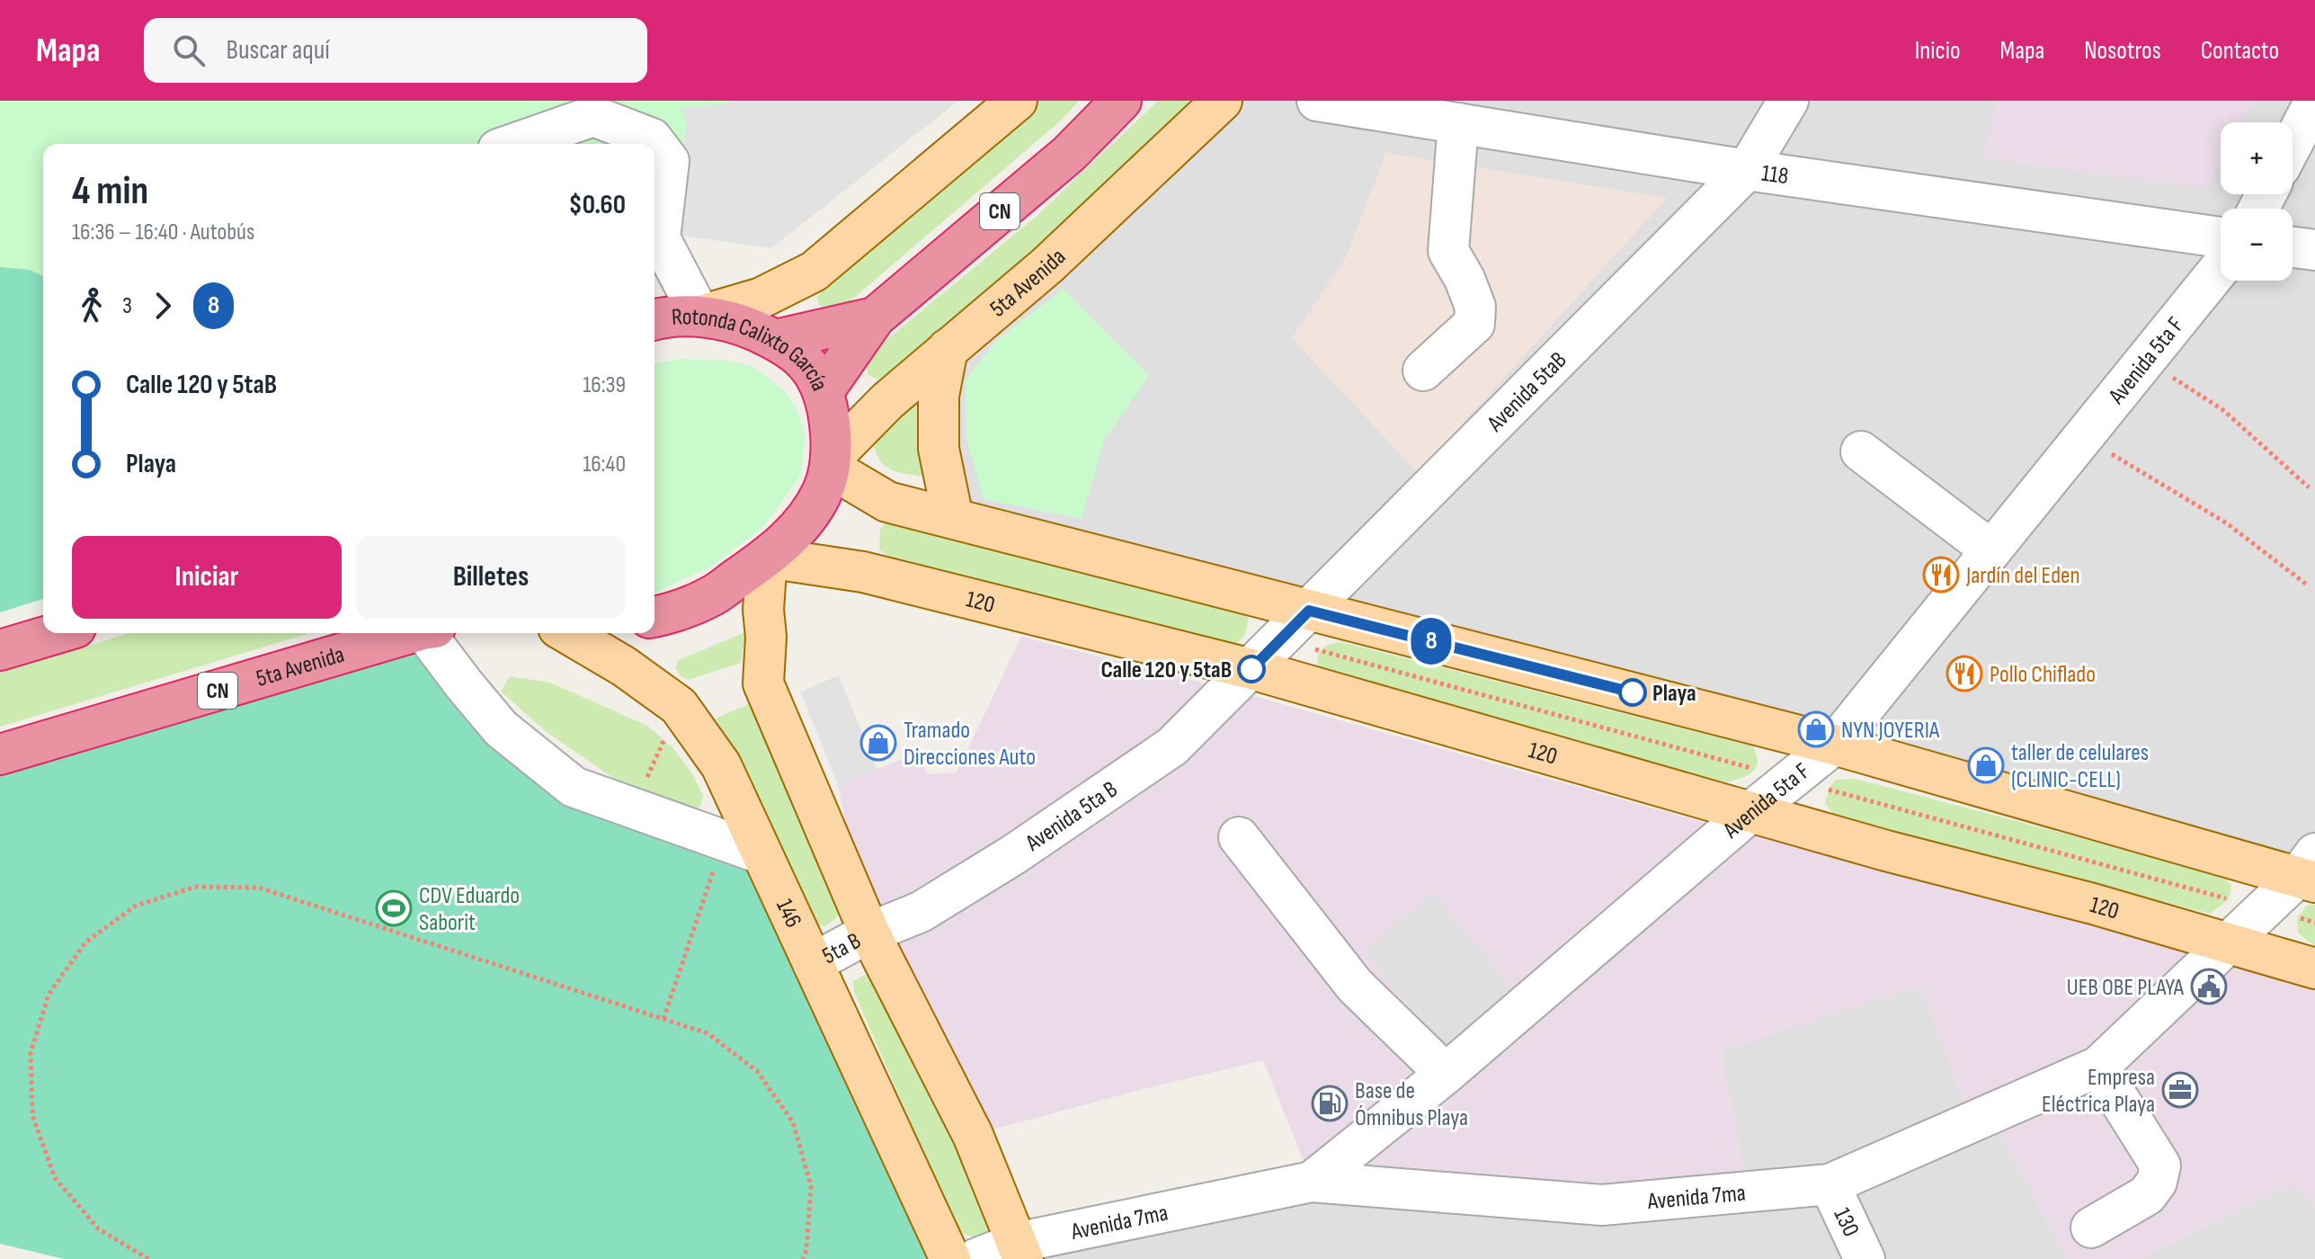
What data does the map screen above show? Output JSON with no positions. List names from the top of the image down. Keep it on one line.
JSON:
{"streets":{"highway":["CN","5ta Avenida","Rotonda Calixto García"],"main road":["120","146"],"street":["118","Avenida 5ta F","Avenida 5taB","Avenida 5ta B","5ta B","Avenida 7ma","130"]},"crossings":[["118","Avenida 5taB"],["CN","Rotonda Calixto García"],["5ta Avenida","Rotonda Calixto García"],["Rotonda Calixto García","120"],["Avenida 5ta F","120"],["Avenida 5ta F","Avenida 7ma"],["Avenida 5taB","120"],["Avenida 5taB","Avenida 5ta B"],["120","Avenida 5ta B"],["120","Avenida 7ma"],["Avenida 5ta B","5ta B"],["146","5ta B"],["Avenida 7ma","130"]],"places":{"restaurant":["Jardín del Eden","Pollo Chiflado"],"other":["Calle 120 y 5taB","Playa"],"shop":["NYN JOYERIA","Tramado Direcciones Auto","taller de celulares (CLINIC-CELL)"],"sports":["CDV Eduardo Saborit"],"public building":["UEB OBE PLAYA"],"office":["Empresa Eléctrica Playa"],"fuel station":["Base de Ómnibus Playa"]},"lines":["bus line 8"],"page":{"header":"Mapa","search":"Buscar aquí","nav":["Inicio","Mapa","Nosotros","Contacto"],"on_map":"8","map_buttons":["+","−"],"heading":["4 min","16:36 – 16:40 · Autobús","$0.60"],"legs":["3","8"],"list":[{"name":"Calle 120 y 5taB","value":"16:39"},{"name":"Playa","value":"16:40"}],"buttons":["Iniciar","Billetes"]}}
